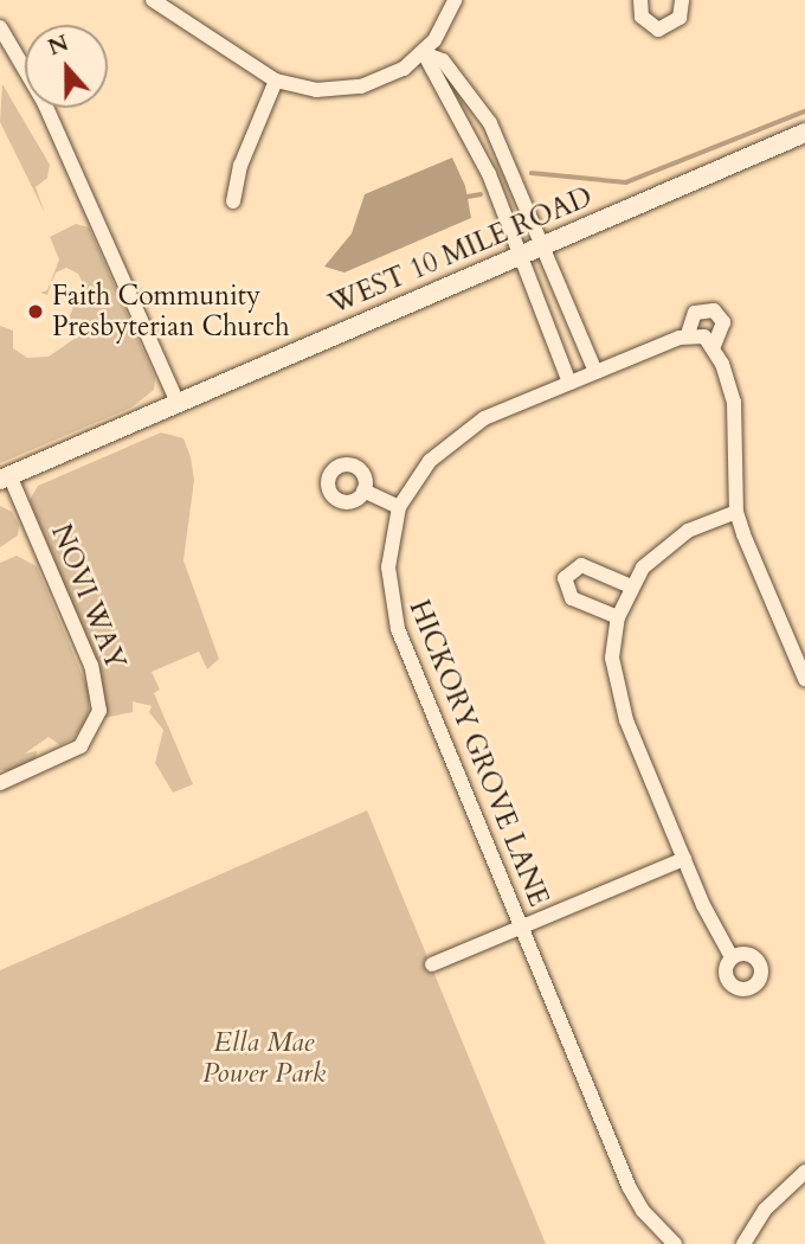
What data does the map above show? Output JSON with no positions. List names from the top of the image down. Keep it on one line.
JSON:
{"streets":{"main road":["WEST 10 MILE ROAD"],"street":["NOVI WAY","HICKORY GROVE LANE"]},"crossings":[["WEST 10 MILE ROAD","NOVI WAY"]],"parks":["Ella Mae Power Park"],"places":["Faith Community Presbyterian Church"],"north":"top"}
